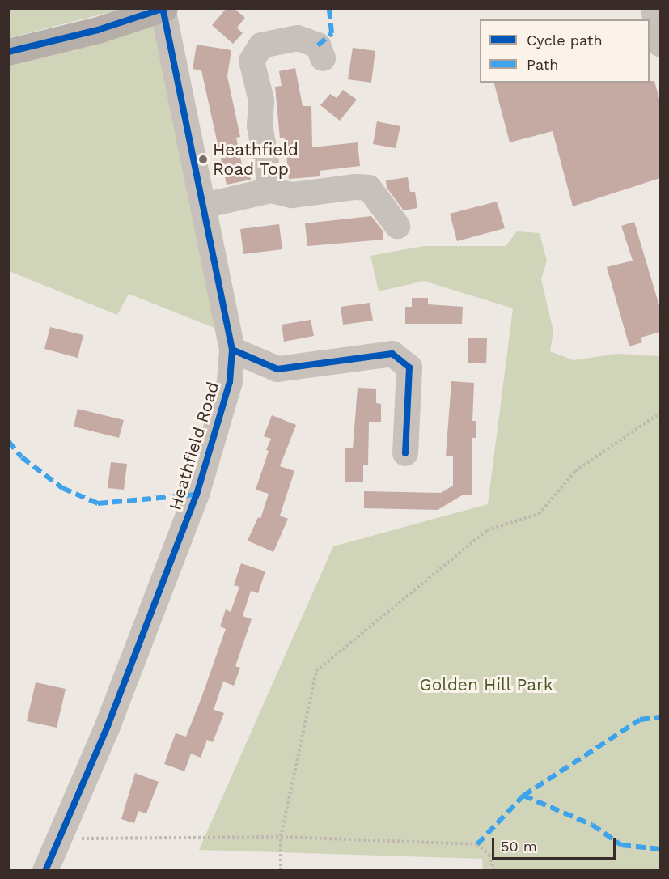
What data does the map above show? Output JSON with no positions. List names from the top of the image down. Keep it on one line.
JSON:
{"streets":{"street":["Heathfield Road"]},"parks":["Golden Hill Park"],"places":["Heathfield Road Top"],"legend":["Cycle path","Path"],"scale_bar":"50 m"}
